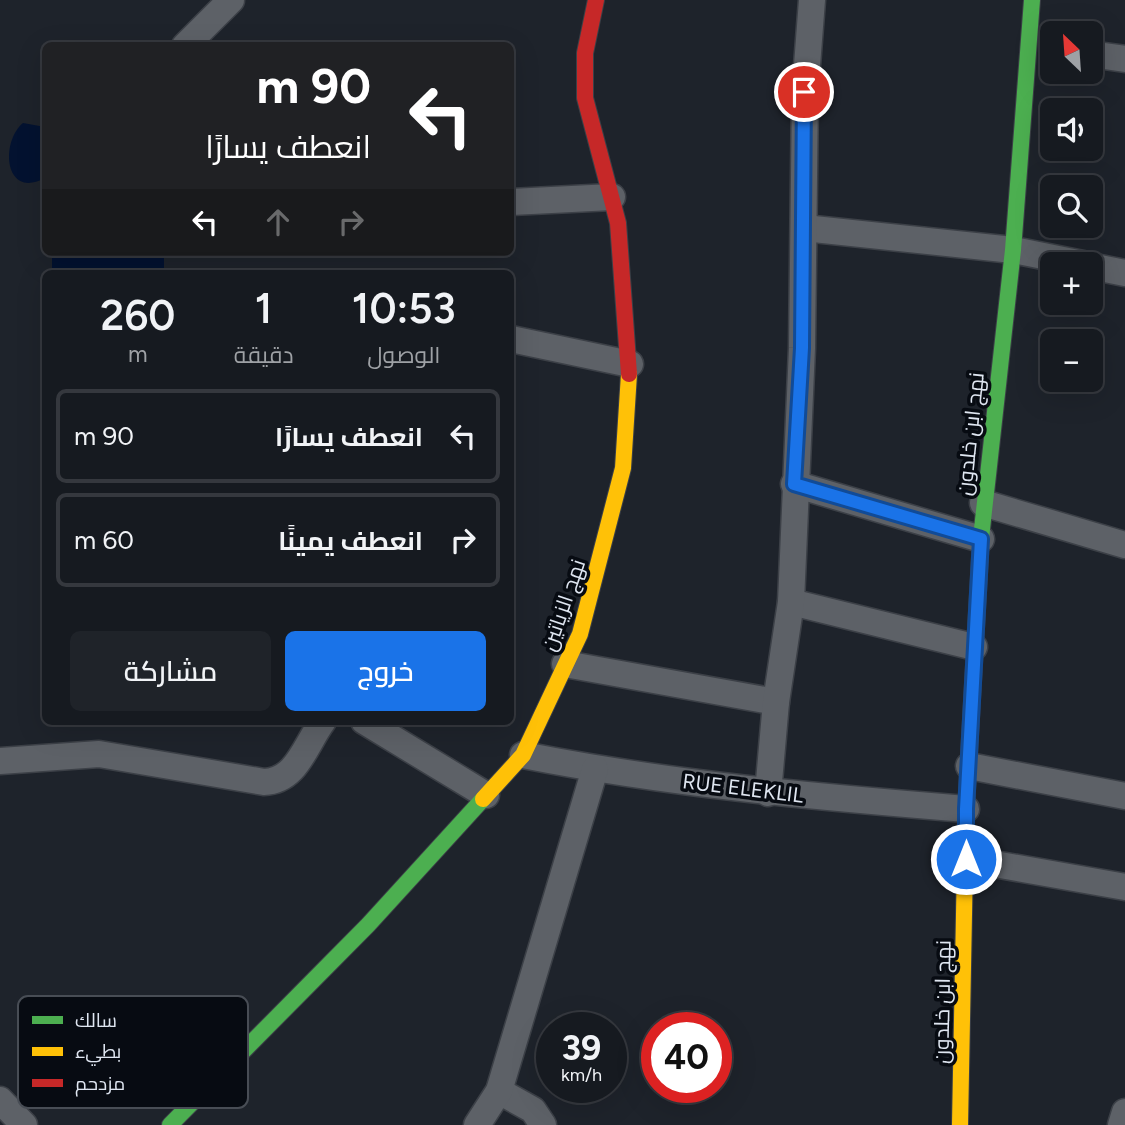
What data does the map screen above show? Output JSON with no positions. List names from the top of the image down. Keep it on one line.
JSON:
{"streets":{"street":["نهج ابن خلدون","نهج الزياتين","RUE ELEKLIL"]},"crossings":[["نهج ابن خلدون","RUE ELEKLIL"],["نهج الزياتين","RUE ELEKLIL"]],"legend":["سالك","بطيء","مزدحم"],"north":"top left","page":{"map_buttons":["+","−"],"turn":["90 m","انعطف يسارًا"],"eta":["10:53","الوصول","1","دقيقة","260","m"],"list":[{"name":"انعطف يسارًا","value":"90 m"},{"name":"انعطف يمينًا","value":"60 m"}],"buttons":["خروج","مشاركة"],"speed":"39 km/h","limit":"40"}}
